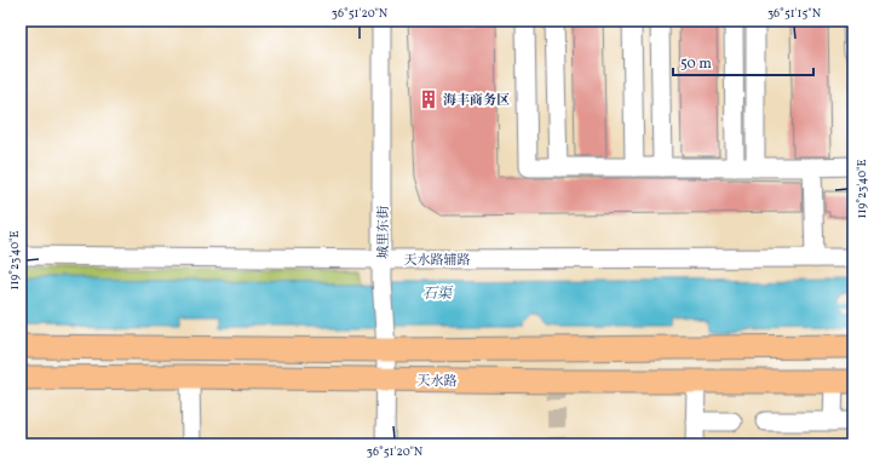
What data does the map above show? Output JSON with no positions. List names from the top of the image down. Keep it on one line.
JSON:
{"streets":{"main road":["天水路"],"street":["城里东街","天水路辅路"]},"crossings":[["城里东街","天水路辅路"],["城里东街","天水路"]],"water":["石渠"],"places":{"building":["海丰商务区"]},"scale_bar":"50 m","coordinates":["36°51'20\"N","36°51'15\"N","119°23'40\"E"]}
